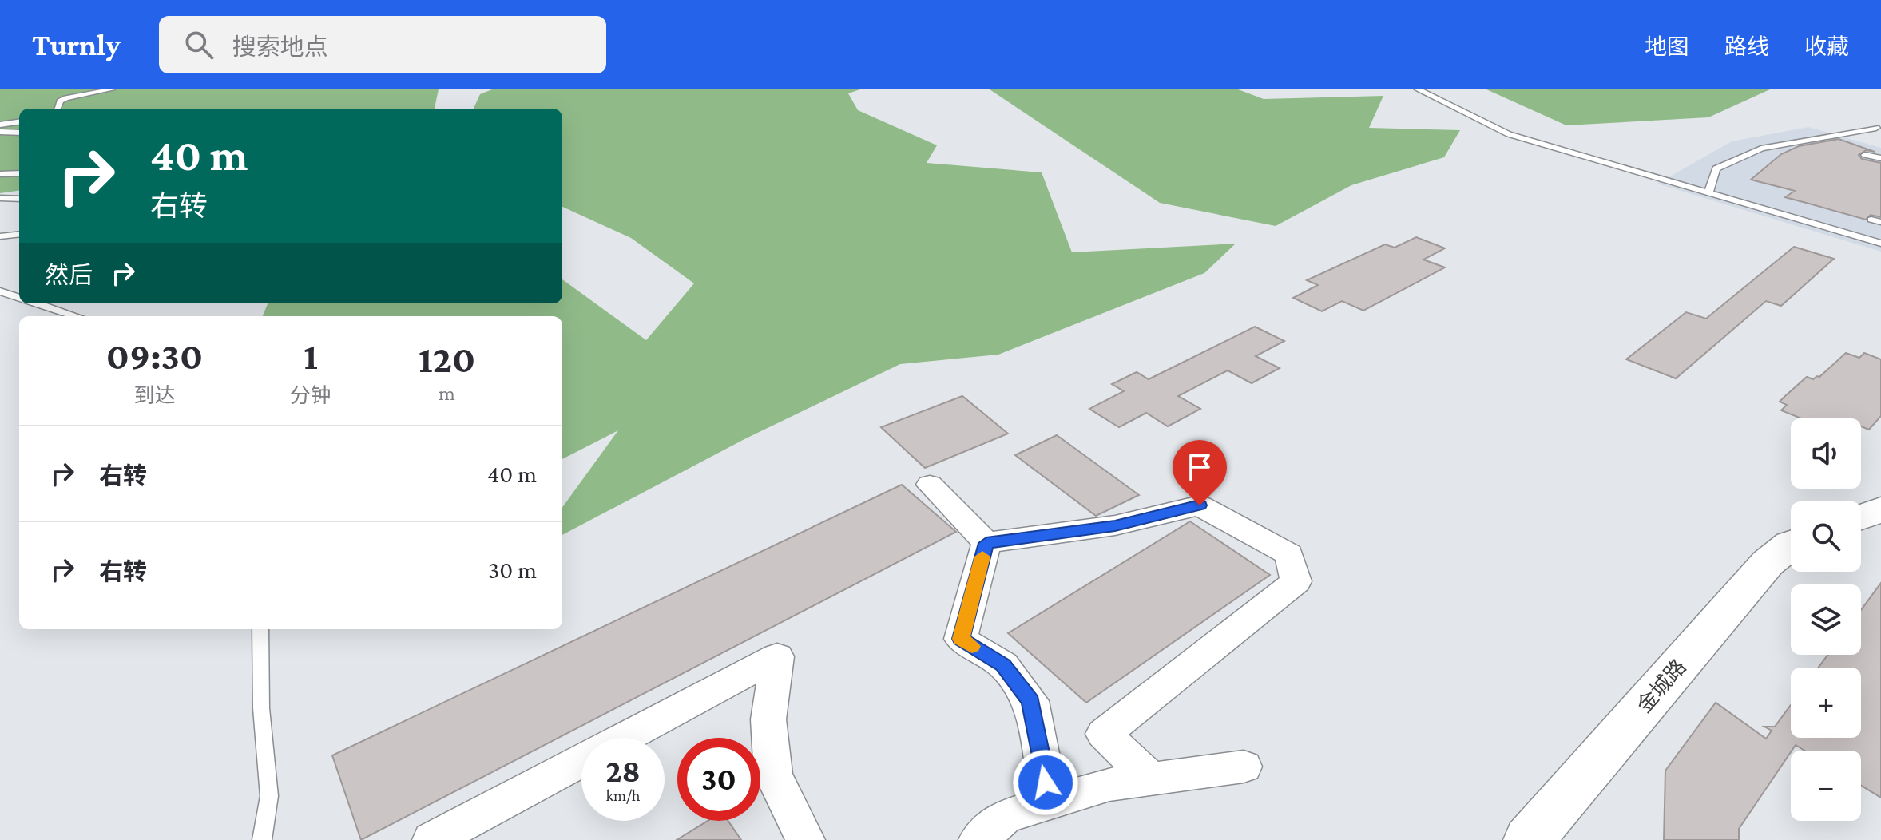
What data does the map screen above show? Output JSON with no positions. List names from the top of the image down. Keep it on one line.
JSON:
{"streets":{"street":["金城路"]},"page":{"header":"Turnly","search":"搜索地点","nav":["地图","路线","收藏"],"turn":["40 m","右转"],"then":"然后","eta":["09:30","到达","1","分钟","120","m"],"map_buttons":["+","−"],"list":[{"name":"右转","value":"40 m"},{"name":"右转","value":"30 m"}],"speed":"28 km/h","limit":"30"}}
